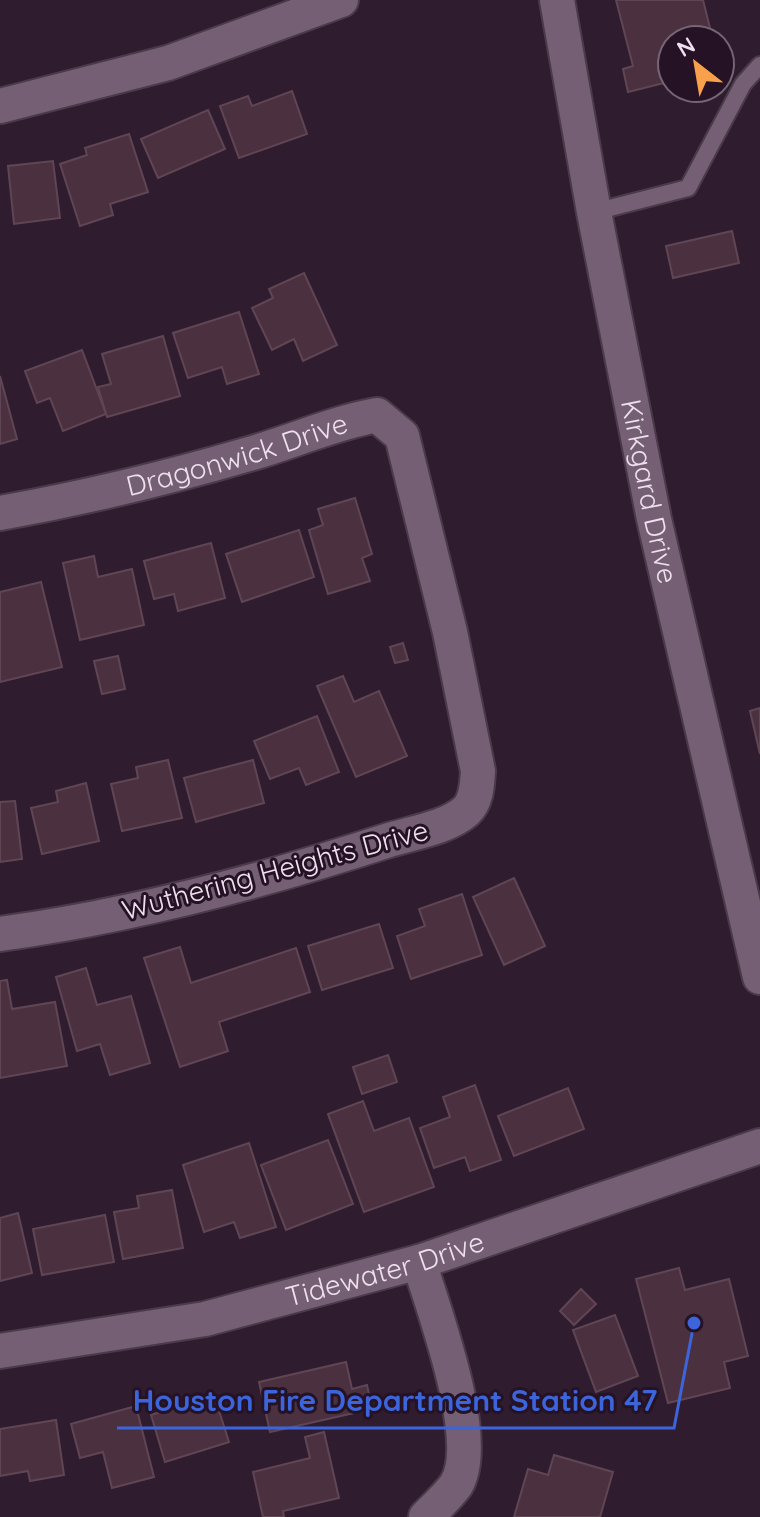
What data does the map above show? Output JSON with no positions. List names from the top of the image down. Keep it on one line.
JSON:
{"streets":{"street":["Dragonwick Drive","Kirkgard Drive","Wuthering Heights Drive","Tidewater Drive"]},"crossings":[["Dragonwick Drive","Wuthering Heights Drive"]],"places":["Houston Fire Department Station 47"],"north":"top left"}
